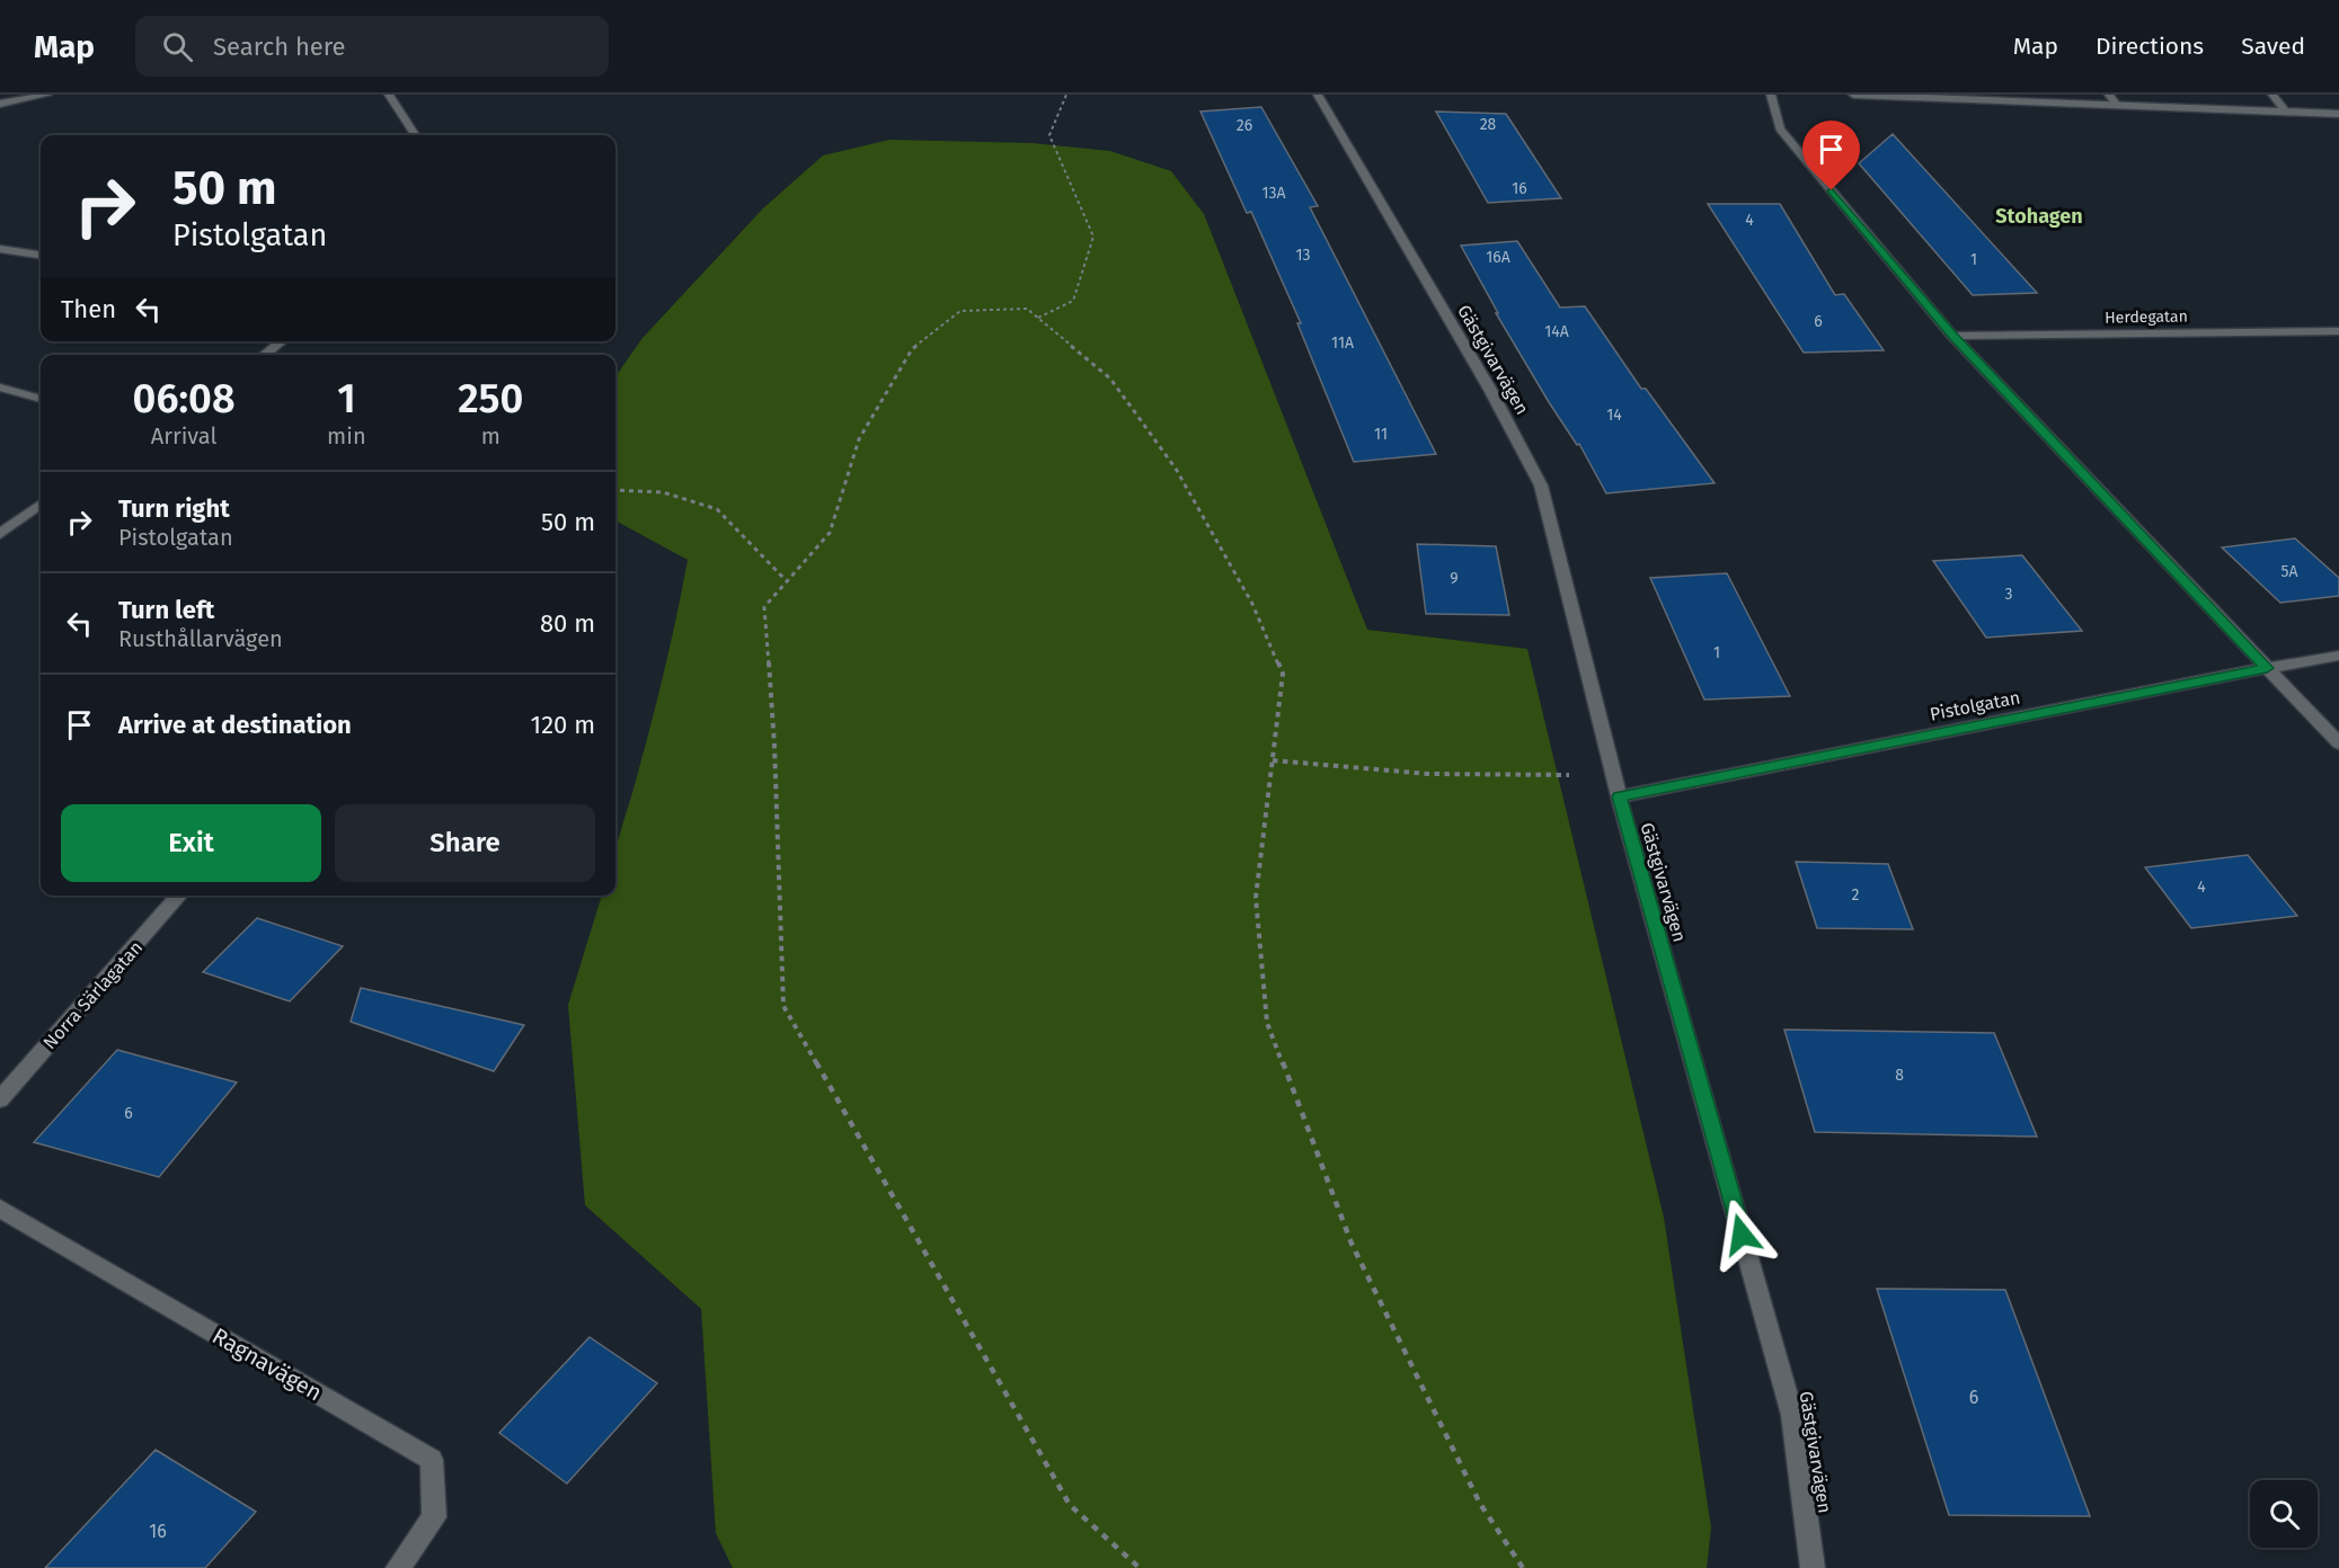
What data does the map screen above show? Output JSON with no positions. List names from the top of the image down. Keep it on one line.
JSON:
{"streets":{"street":["Herdegatan","Gästgivarvägen","Pistolgatan","Norra Särlagatan","Ragnavägen"]},"crossings":[["Gästgivarvägen","Pistolgatan"]],"districts":["Stohagen"],"house_numbers":["28","26","16","13A","4","13","16A","1","6","14A","11A","14","11","5A","9","3","1","4","2","8","6","6","16"],"page":{"header":"Map","search":"Search here","nav":["Map","Directions","Saved"],"turn":["50 m","Pistolgatan"],"then":"Then","eta":["06:08","Arrival","1","min","250","m"],"list":[{"name":"Turn right","note":"Pistolgatan","value":"50 m"},{"name":"Turn left","note":"Rusthållarvägen","value":"80 m"},{"name":"Arrive at destination","value":"120 m"}],"buttons":["Exit","Share"]}}
